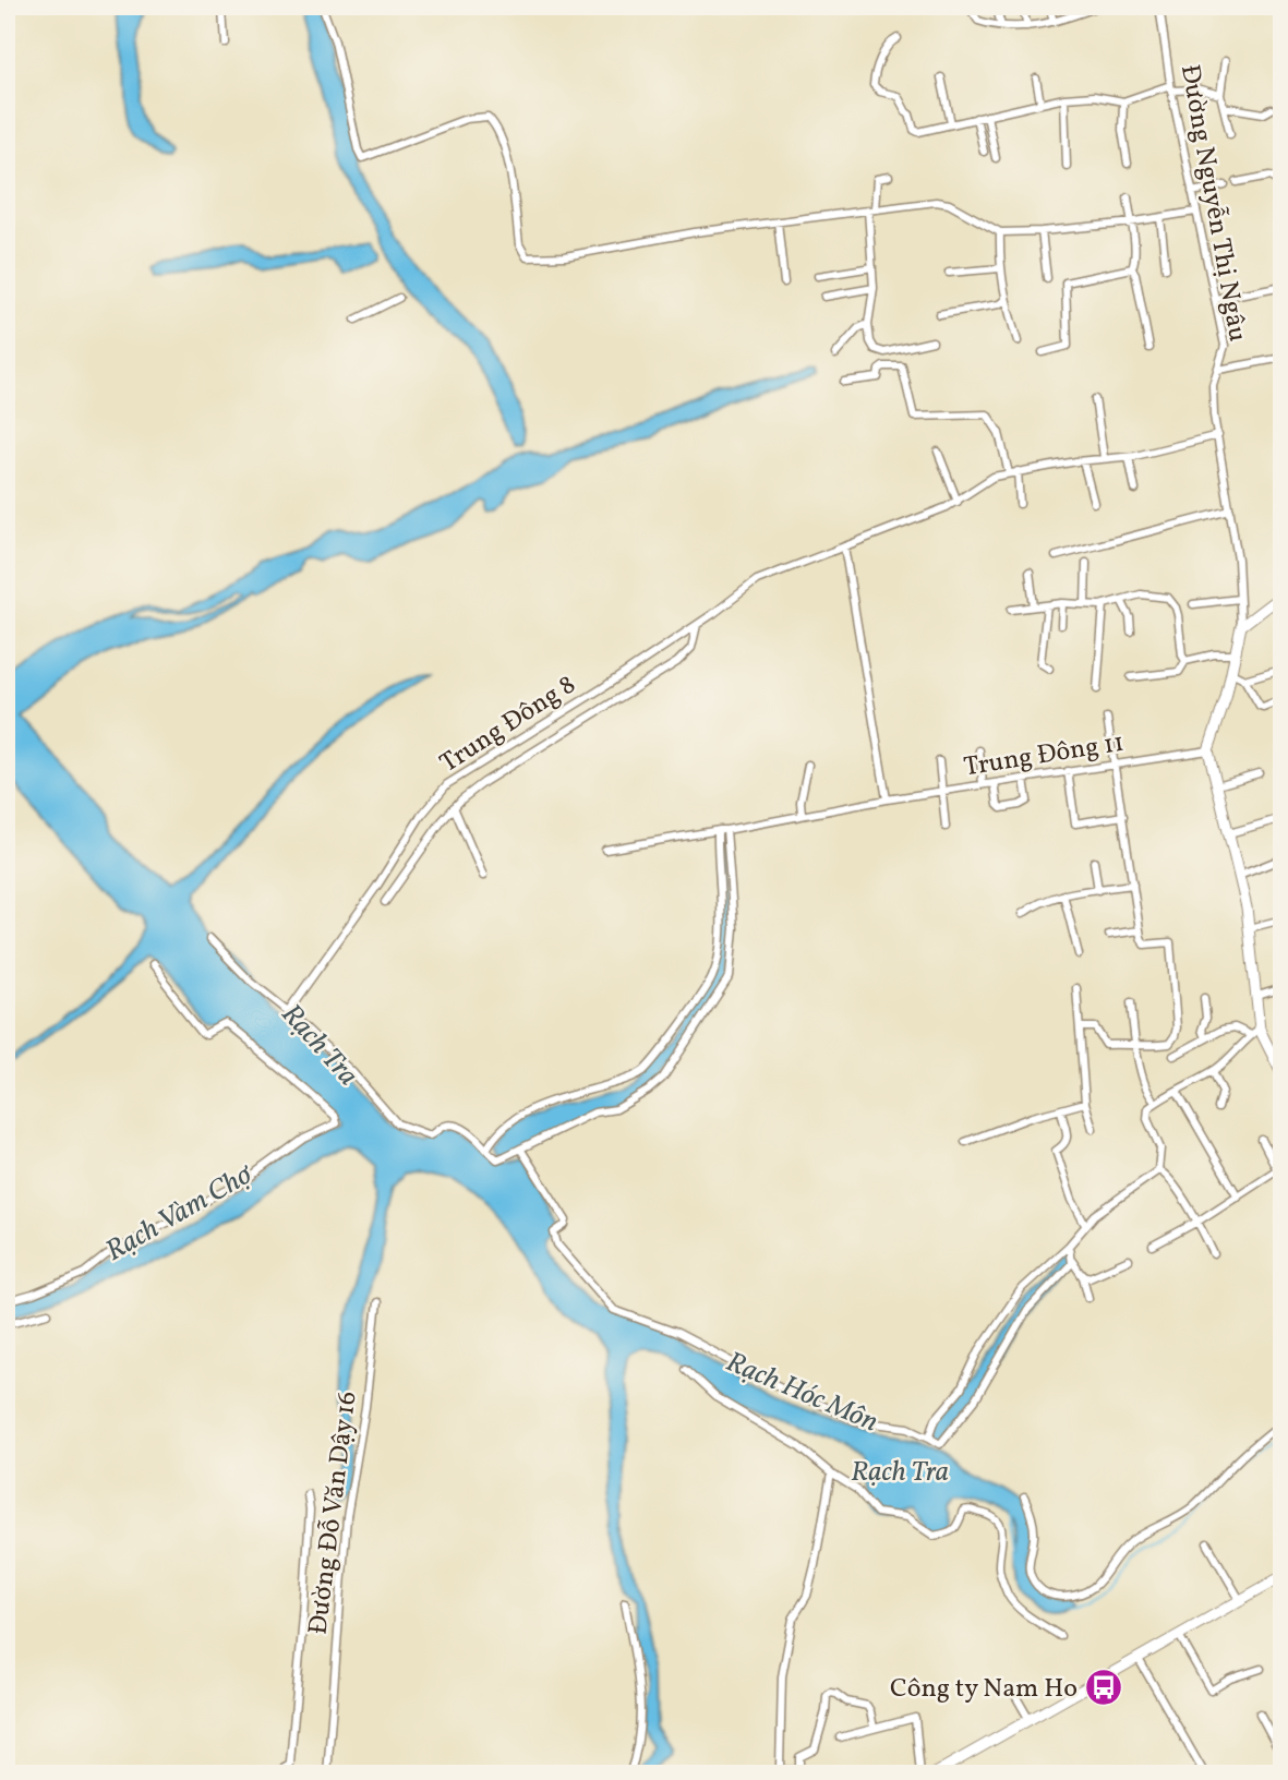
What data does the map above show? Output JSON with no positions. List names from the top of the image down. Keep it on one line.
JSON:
{"streets":{"main road":["Đường Nguyễn Thị Ngâu"],"street":["Trung Đông 8","Trung Đông 11","Đường Đỗ Văn Dậy 16"]},"crossings":[["Đường Nguyễn Thị Ngâu","Trung Đông 8"],["Đường Nguyễn Thị Ngâu","Trung Đông 11"]],"water":["Rạch Tra","Rạch Vàm Chợ","Rạch Hóc Môn"],"places":{"bus stop":["Công ty Nam Ho"]}}
